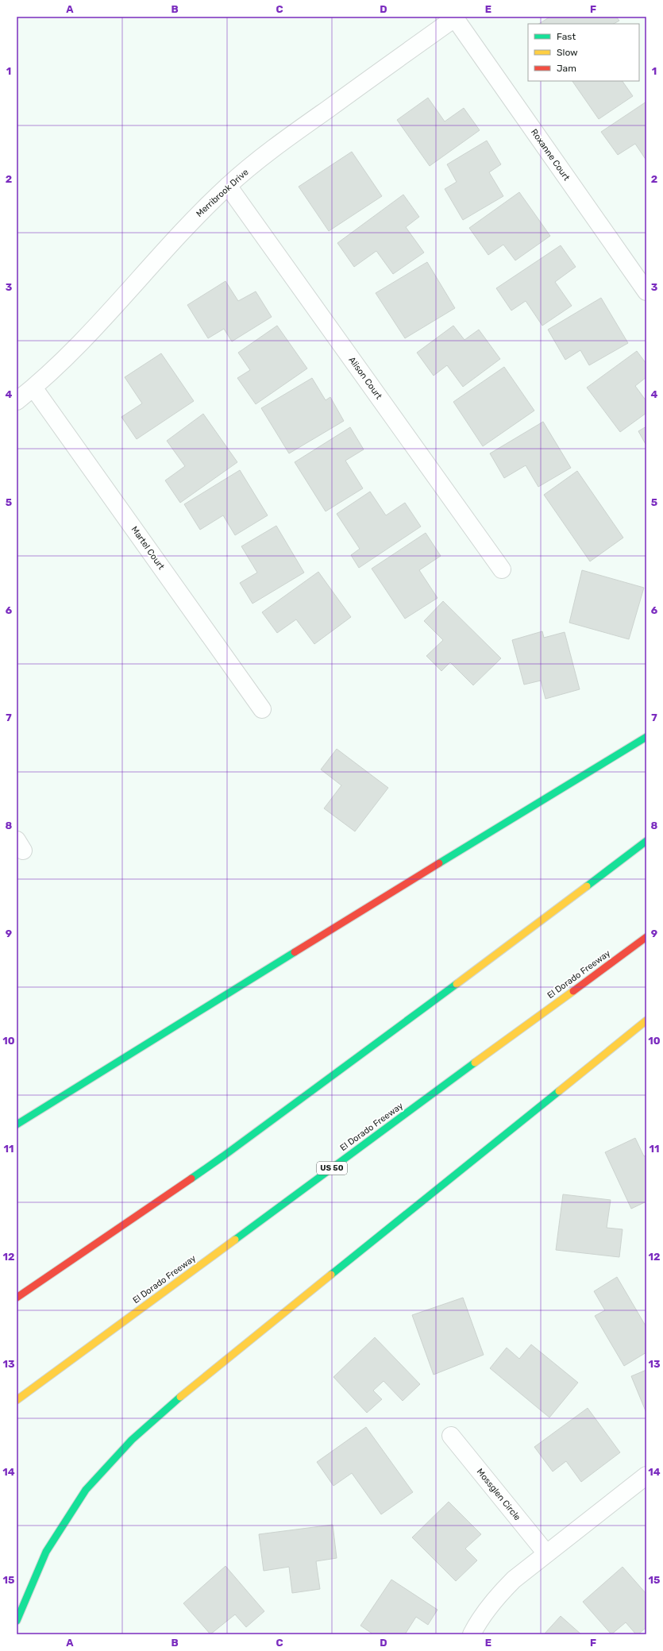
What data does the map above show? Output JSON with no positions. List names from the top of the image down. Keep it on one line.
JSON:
{"streets":{"highway":["El Dorado Freeway","US 50"],"street":["Roxanne Court","Merribrook Drive","Alison Court","Martel Court","Mossglen Circle"]},"crossings":[["Roxanne Court","Merribrook Drive"],["Merribrook Drive","Alison Court"],["Merribrook Drive","Martel Court"]],"legend":["Fast","Slow","Jam"],"grid":{"columns":["A","B","C","D","E","F"],"rows":["1","2","3","4","5","6","7","8","9","10","11","12","13","14","15"]}}
